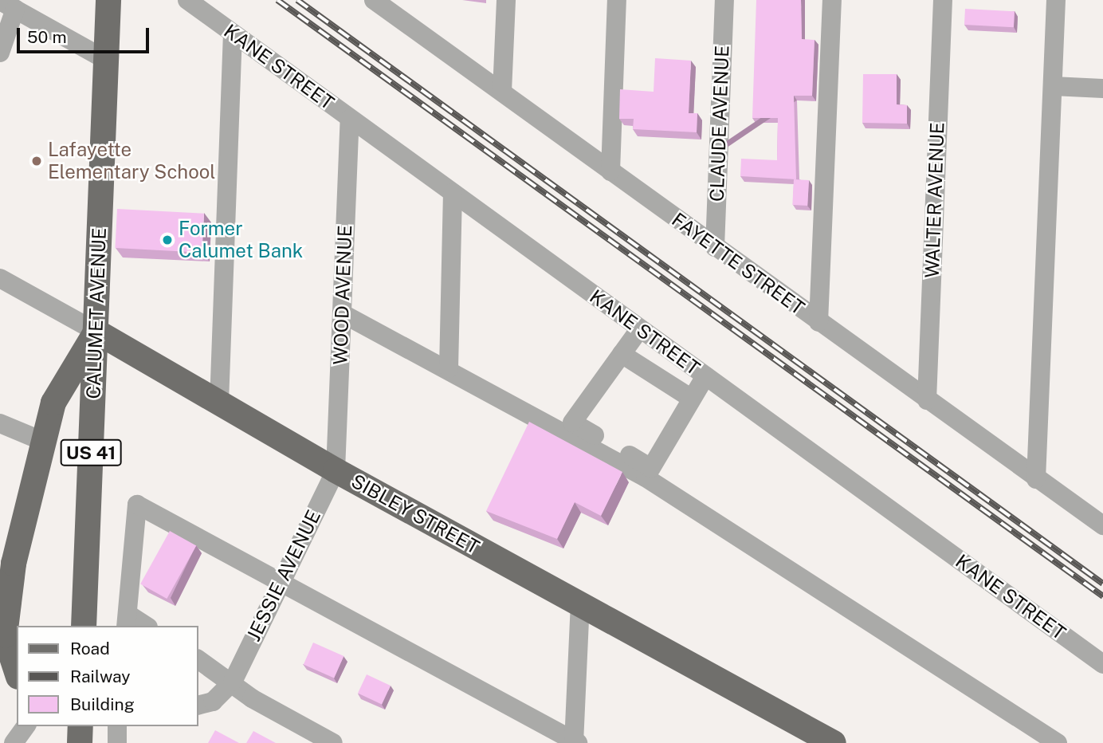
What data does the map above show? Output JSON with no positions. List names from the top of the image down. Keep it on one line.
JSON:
{"streets":{"main road":["CALUMET AVENUE","US 41","SIBLEY STREET"],"street":["KANE STREET","CLAUDE AVENUE","WALTER AVENUE","FAYETTE STREET","WOOD AVENUE","JESSIE AVENUE"]},"crossings":[["KANE STREET","WOOD AVENUE"],["CLAUDE AVENUE","FAYETTE STREET"],["WALTER AVENUE","FAYETTE STREET"],["WOOD AVENUE","SIBLEY STREET"],["WOOD AVENUE","JESSIE AVENUE"],["CALUMET AVENUE","SIBLEY STREET"],["SIBLEY STREET","JESSIE AVENUE"]],"places":["Lafayette Elementary School","Former Calumet Bank"],"legend":["Road","Railway","Building"],"scale_bar":"50 m"}
